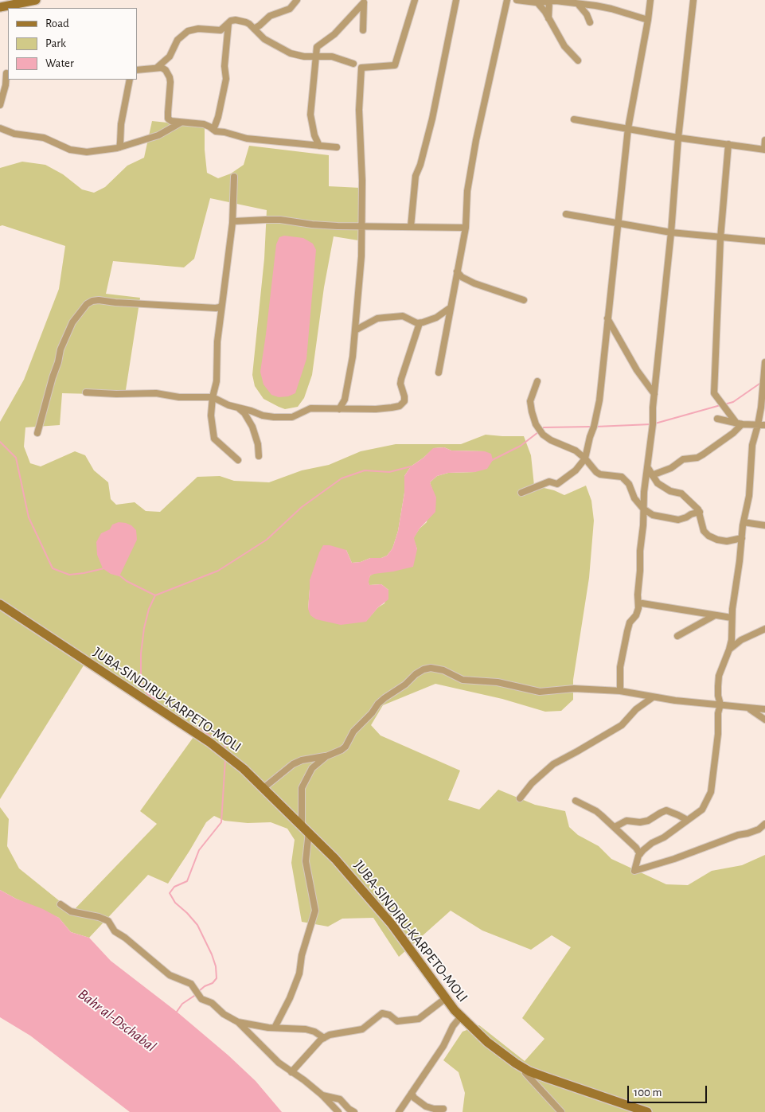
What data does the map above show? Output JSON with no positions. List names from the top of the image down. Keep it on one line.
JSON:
{"streets":{"main road":["JUBA-SINDIRU-KARPETO-MOLI"]},"water":["Bahr al-Dschabal"],"legend":["Road","Park","Water"],"scale_bar":"100 m"}
